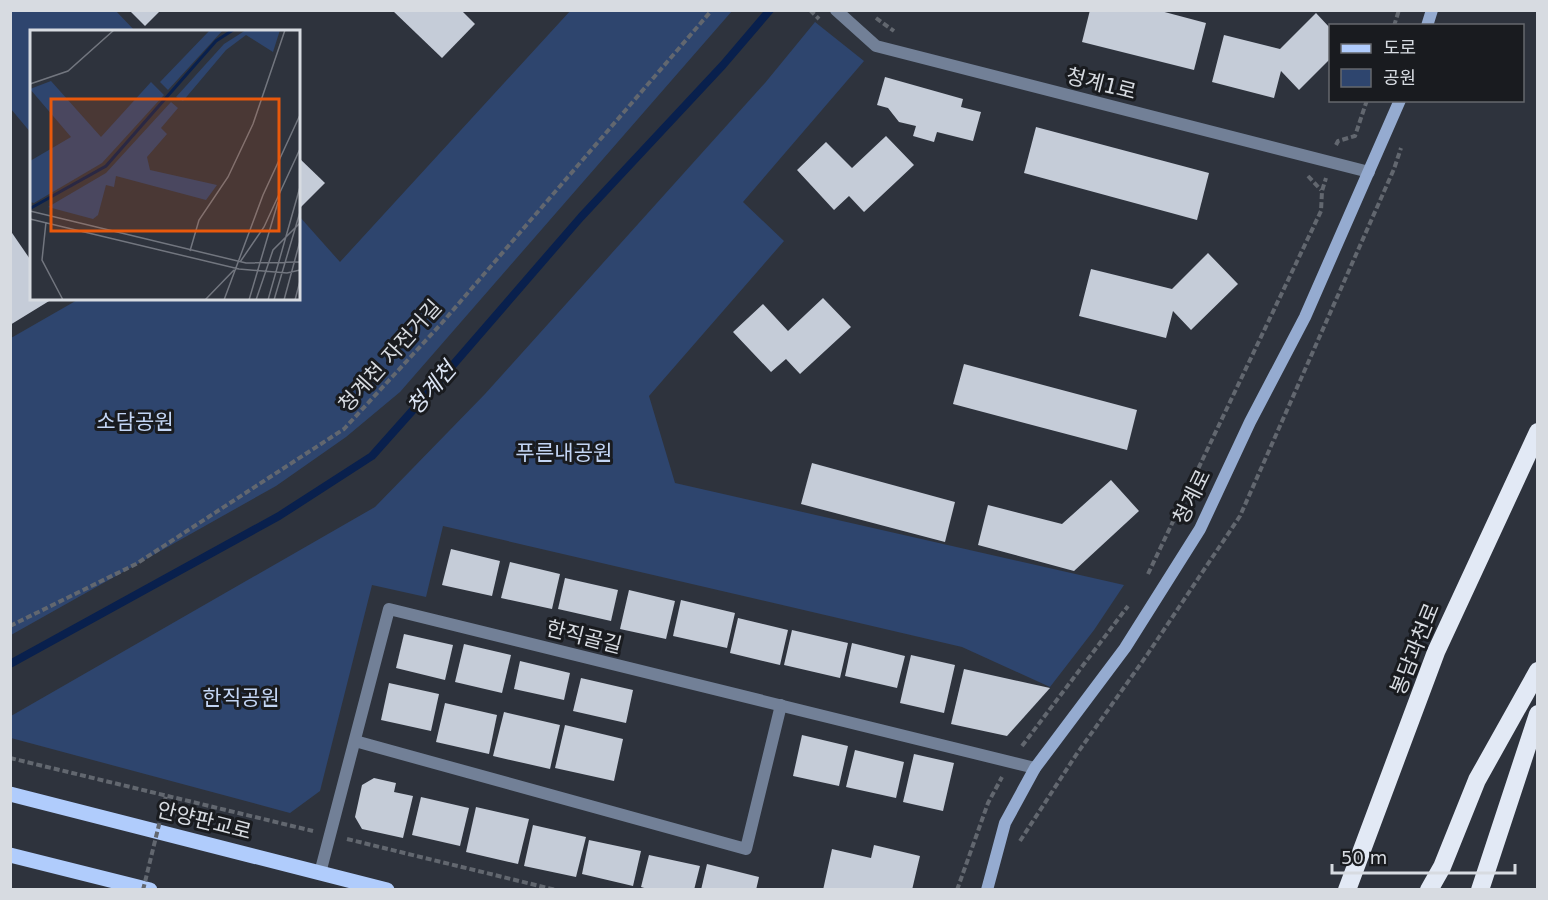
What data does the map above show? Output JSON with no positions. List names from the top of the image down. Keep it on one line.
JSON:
{"streets":{"highway":["봉담과천로"],"main road":["안양판교로"],"street":["청계1로","청계로","한직골길"],"path":["청계천 자전거길"]},"crossings":[["청계1로","청계로"],["청계로","한직골길"],["한직골길","안양판교로"]],"water":["청계천"],"parks":["소담공원","푸른내공원","한직공원"],"legend":["도로","공원"],"scale_bar":"50 m"}
